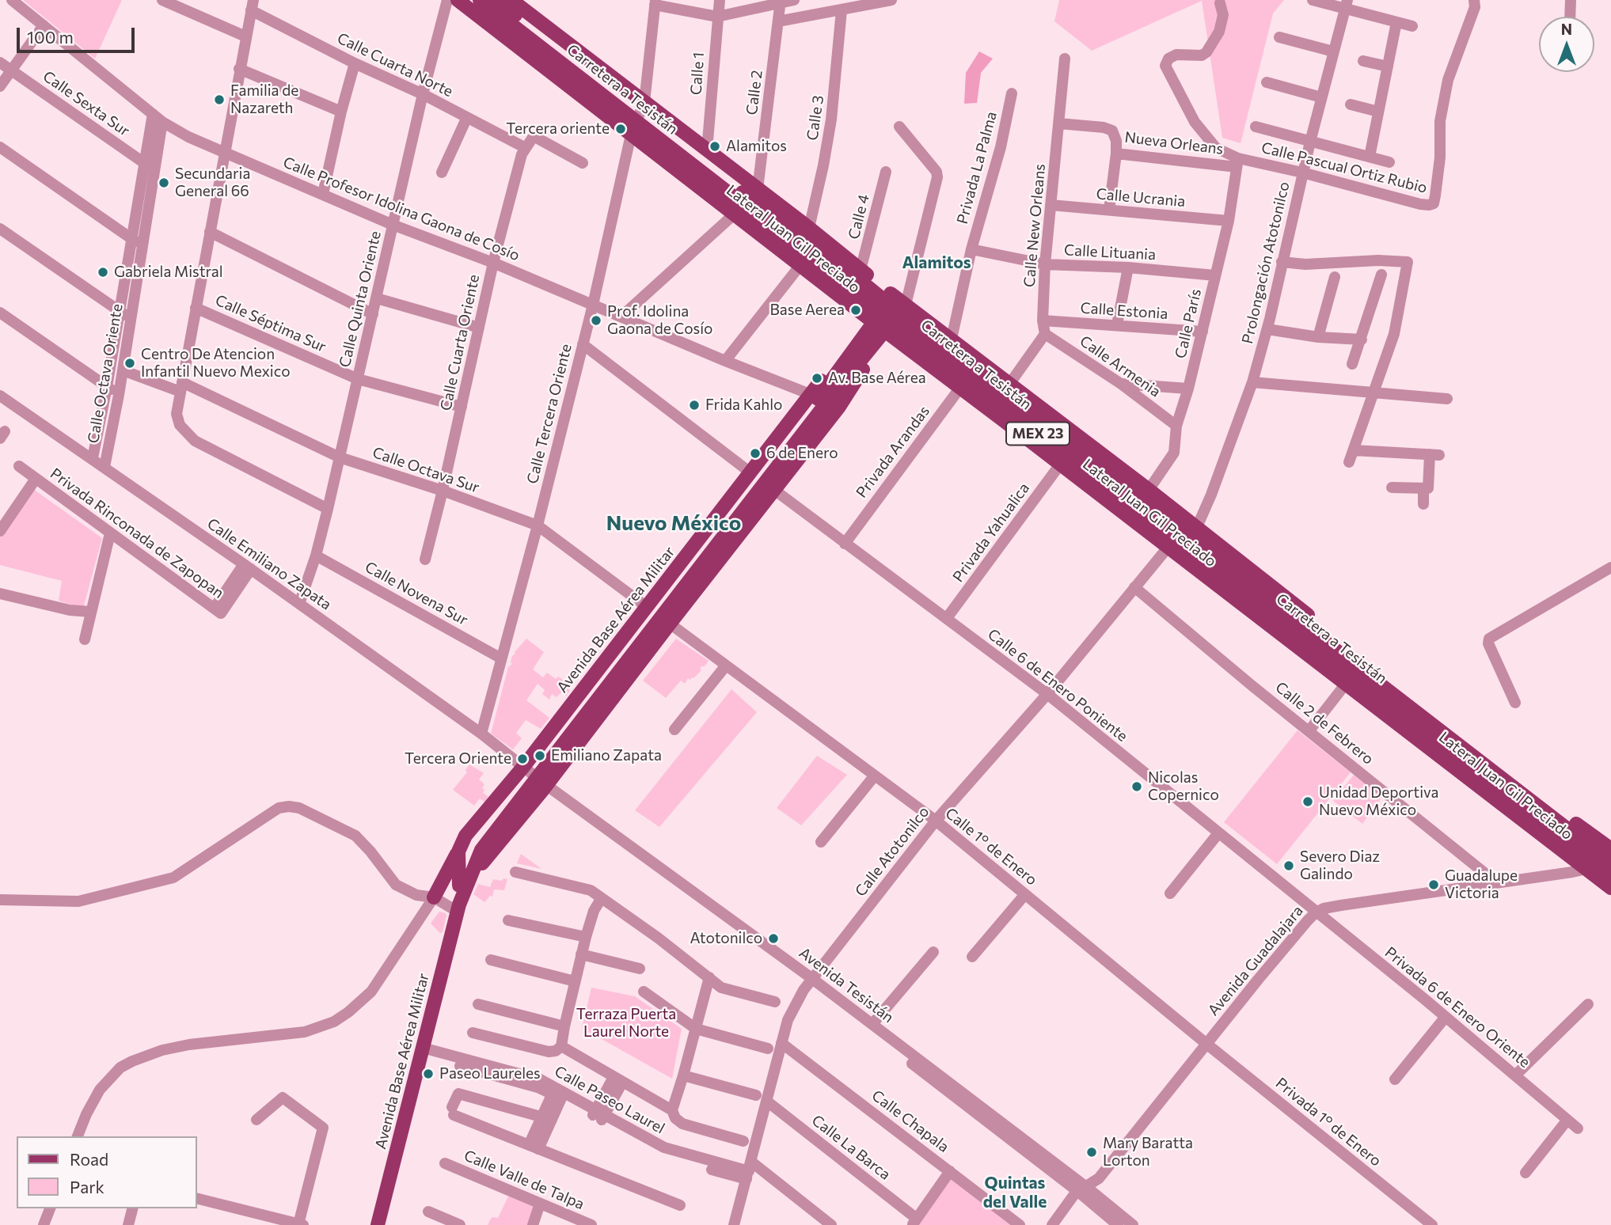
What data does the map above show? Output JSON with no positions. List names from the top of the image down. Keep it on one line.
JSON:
{"streets":{"main road":["Carretera a Tesistán","Lateral Juan Gil Preciado","MEX 23","Avenida Base Aérea Militar"],"street":["Calle Cuarta Norte","Calle 1","Calle 2","Calle Sexta Sur","Calle 3","Nueva Orleans","Privada La Palma","Calle Pascual Ortiz Rubio","Calle Ucrania","Calle Profesor Idolina Gaona de Cosío","Calle 4","Calle New Orleans","Calle Lituania","Prolongación Atotonilco","Calle Quinta Oriente","Calle Estonia","Calle Séptima Sur","Calle París","Calle Cuarta Oriente","Calle Armenia","Calle Octava Oriente","Calle Tercera Oriente","Privada Arandas","Calle Octava Sur","Privada Yahualica","Privada Rinconada de Zapopan","Calle Emiliano Zapata","Calle Novena Sur","Calle 6 de Enero Poniente","Calle 2 de Febrero","Calle 1° de Enero","Calle Atotonilco","Avenida Guadalajara","Avenida Tesistán","Privada 6 de Enero Oriente","Calle Paseo Laurel","Calle Chapala","Privada 1° de Enero","Calle La Barca","Calle Valle de Talpa"]},"crossings":[["Calle Cuarta Norte","Calle Quinta Oriente"],["Calle Cuarta Norte","Calle Cuarta Oriente"],["Calle 1","Lateral Juan Gil Preciado"],["Carretera a Tesistán","Lateral Juan Gil Preciado"],["Carretera a Tesistán","Calle Tercera Oriente"],["Carretera a Tesistán","Privada Arandas"],["Carretera a Tesistán","Avenida Base Aérea Militar"],["Carretera a Tesistán","Avenida Guadalajara"],["Calle 2","Lateral Juan Gil Preciado"],["Calle Sexta Sur","Calle Octava Oriente"],["Calle 3","Lateral Juan Gil Preciado"],["Nueva Orleans","Calle Pascual Ortiz Rubio"],["Nueva Orleans","Calle New Orleans"],["Nueva Orleans","Calle París"],["Privada La Palma","Lateral Juan Gil Preciado"],["Privada La Palma","Calle Lituania"],["Calle Pascual Ortiz Rubio","Prolongación Atotonilco"],["Calle Pascual Ortiz Rubio","Calle París"],["Calle Ucrania","Calle New Orleans"],["Calle Ucrania","Calle París"],["Calle Profesor Idolina Gaona de Cosío","Calle Quinta Oriente"],["Calle Profesor Idolina Gaona de Cosío","Calle Cuarta Oriente"],["Calle Profesor Idolina Gaona de Cosío","Calle Octava Oriente"],["Calle Profesor Idolina Gaona de Cosío","Calle Tercera Oriente"],["Calle Profesor Idolina Gaona de Cosío","Avenida Base Aérea Militar"],["Calle 4","Lateral Juan Gil Preciado"],["Calle New Orleans","Calle Lituania"],["Calle New Orleans","Calle Estonia"],["Calle New Orleans","Calle Armenia"],["Lateral Juan Gil Preciado","Prolongación Atotonilco"],["Lateral Juan Gil Preciado","Calle París"],["Lateral Juan Gil Preciado","Calle Tercera Oriente"],["Lateral Juan Gil Preciado","Privada Arandas"],["Lateral Juan Gil Preciado","Privada Yahualica"],["Lateral Juan Gil Preciado","Avenida Base Aérea Militar"],["Lateral Juan Gil Preciado","Calle Atotonilco"],["Lateral Juan Gil Preciado","Avenida Guadalajara"],["Calle Lituania","Calle París"],["Calle Quinta Oriente","Calle Séptima Sur"],["Calle Quinta Oriente","Calle Octava Sur"],["Calle Quinta Oriente","Calle Emiliano Zapata"],["Calle Quinta Oriente","Calle Novena Sur"],["Calle Estonia","Calle París"],["Calle Séptima Sur","Calle Cuarta Oriente"],["Calle París","Calle Armenia"],["Calle Cuarta Oriente","Calle Octava Sur"],["Calle Octava Oriente","Calle Emiliano Zapata"],["Calle Tercera Oriente","Calle Octava Sur"],["Calle Tercera Oriente","Calle Emiliano Zapata"],["Calle Tercera Oriente","Calle Novena Sur"],["Privada Arandas","Calle 6 de Enero Poniente"],["Calle Octava Sur","Avenida Base Aérea Militar"],["Privada Yahualica","Calle 6 de Enero Poniente"],["Privada Rinconada de Zapopan","Calle Emiliano Zapata"],["Calle Emiliano Zapata","Avenida Base Aérea Militar"],["Calle Emiliano Zapata","Avenida Tesistán"],["Avenida Base Aérea Militar","Calle 6 de Enero Poniente"],["Avenida Base Aérea Militar","Calle 1° de Enero"],["Avenida Base Aérea Militar","Avenida Tesistán"],["Avenida Base Aérea Militar","Calle Paseo Laurel"],["Calle 6 de Enero Poniente","Calle Atotonilco"],["Calle 6 de Enero Poniente","Avenida Guadalajara"],["Calle 6 de Enero Poniente","Privada 6 de Enero Oriente"],["Calle 2 de Febrero","Calle Atotonilco"],["Calle 2 de Febrero","Avenida Guadalajara"],["Calle 1° de Enero","Calle Atotonilco"],["Calle 1° de Enero","Avenida Guadalajara"],["Calle 1° de Enero","Privada 1° de Enero"],["Calle Atotonilco","Avenida Tesistán"],["Calle Atotonilco","Calle Paseo Laurel"],["Calle Atotonilco","Calle Chapala"],["Calle Atotonilco","Calle La Barca"],["Avenida Guadalajara","Avenida Tesistán"],["Avenida Guadalajara","Privada 6 de Enero Oriente"],["Avenida Guadalajara","Privada 1° de Enero"]],"districts":["Alamitos","Nuevo México","Quintas del Valle"],"parks":["Terraza Puerta Laurel Norte"],"places":["Familia de Nazareth","Tercera oriente","Alamitos","Secundaria General 66","Gabriela Mistral","Base Aerea","Prof. Idolina Gaona de Cosío","Centro De Atencion Infantil Nuevo Mexico","Av. Base Aérea","Frida Kahlo","6 de Enero","Emiliano Zapata","Tercera Oriente","Nicolas Copernico","Unidad Deportiva Nuevo México","Severo Diaz Galindo","Guadalupe Victoria","Atotonilco","Paseo Laureles","Mary Baratta Lorton"],"legend":["Road","Park"],"scale_bar":"100 m","north":"top"}
